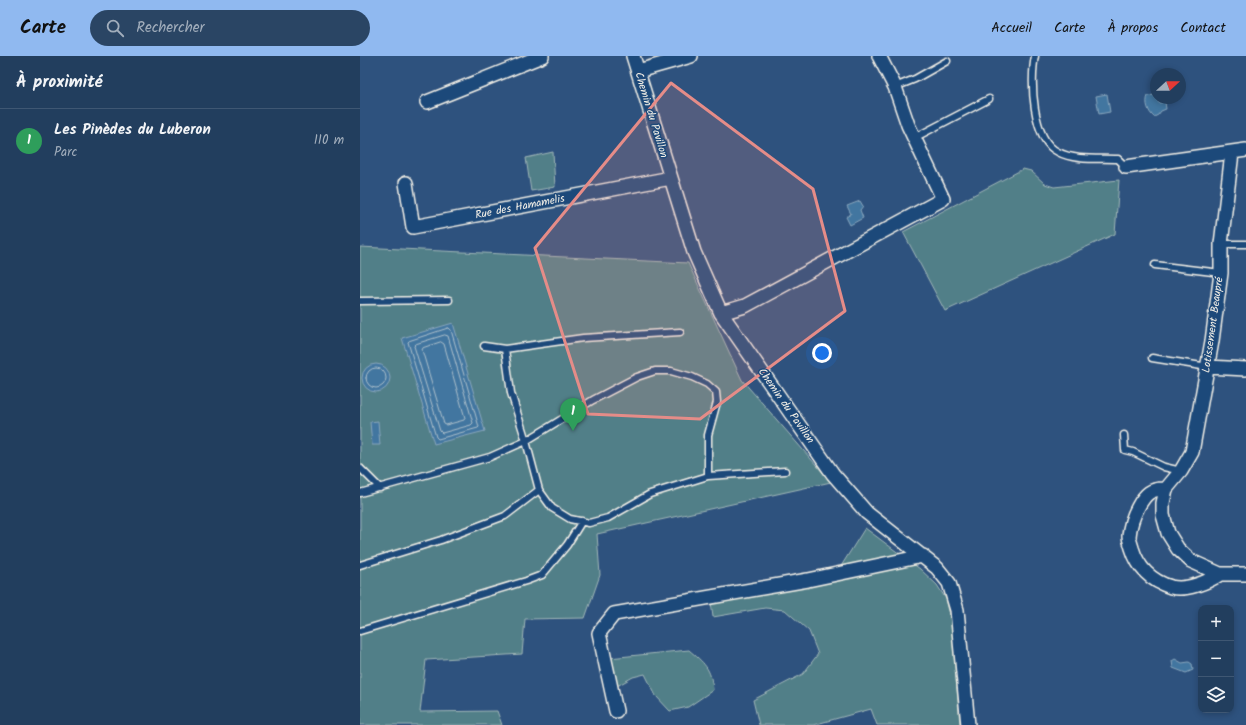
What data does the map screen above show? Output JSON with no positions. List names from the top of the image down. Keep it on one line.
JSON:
{"streets":{"street":["Chemin du Pavillon","Rue des Hamamelis","Lotissement Beaupré"]},"crossings":[["Chemin du Pavillon","Rue des Hamamelis"]],"north":"right","page":{"header":"Carte","search":"Rechercher","nav":["Accueil","Carte","À propos","Contact"],"heading":"À proximité","list":[{"mark":"1","name":"Les Pinèdes du Luberon","note":"Parc","value":"110 m"}],"pins":"1","map_buttons":["+","−"]}}
